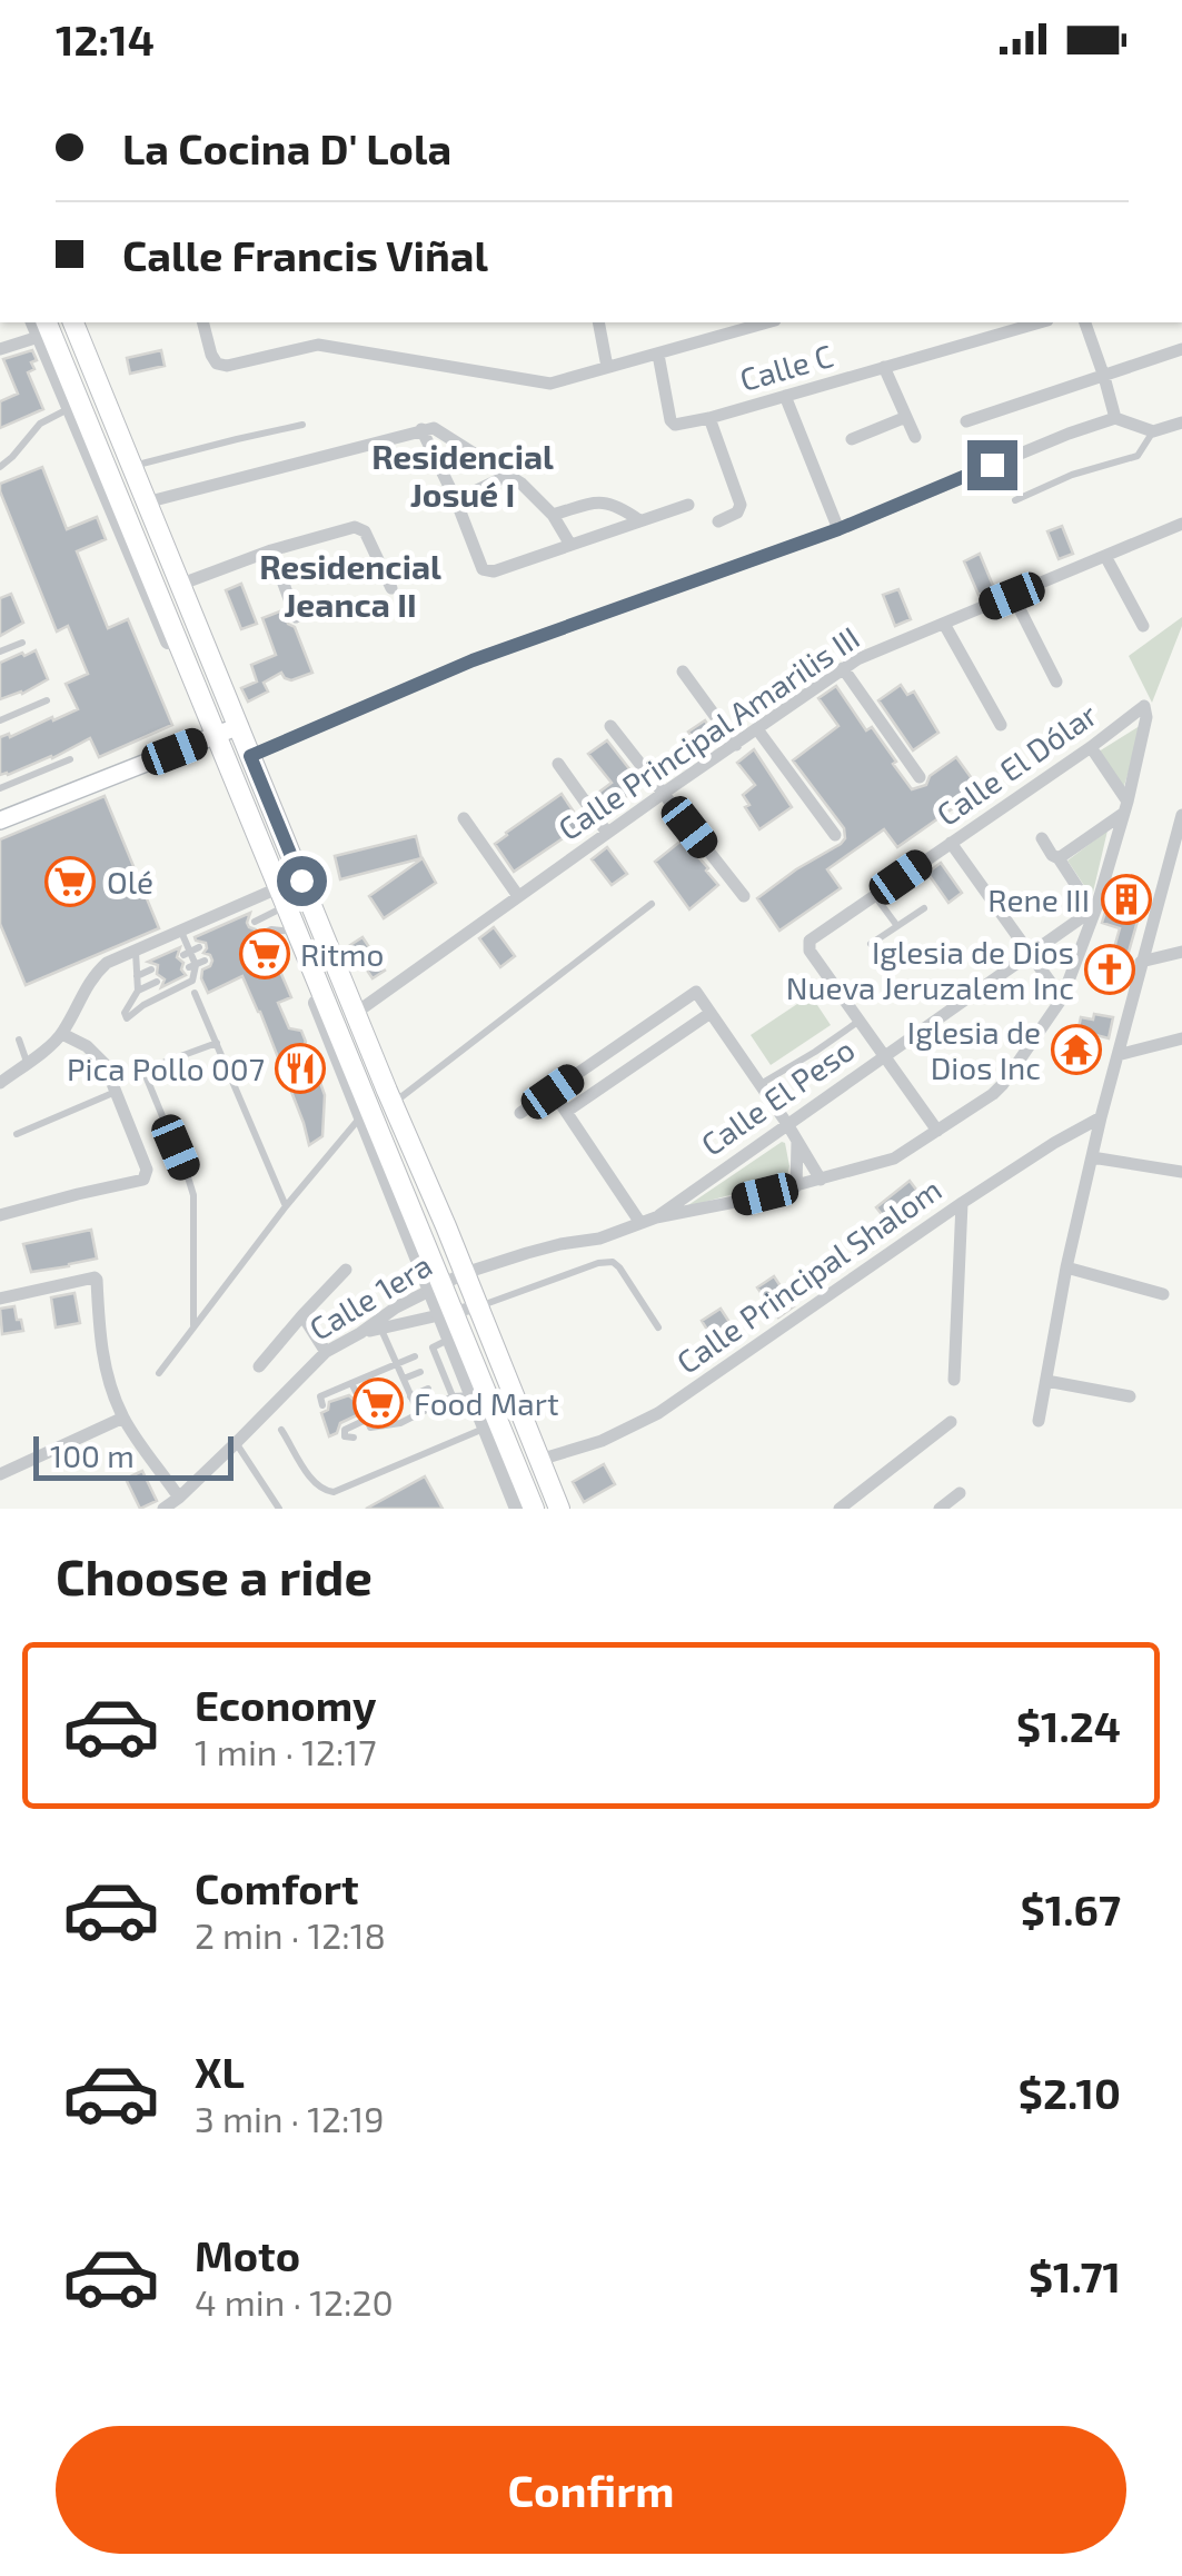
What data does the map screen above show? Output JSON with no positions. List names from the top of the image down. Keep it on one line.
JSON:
{"streets":{"street":["Calle C","Calle Principal Amarilis III","Calle El Dólar","Calle El Peso","Calle Principal Shalom","Calle 1era"]},"crossings":[["Calle El Peso","Calle 1era"]],"districts":["Residencial Josué I","Residencial Jeanca II"],"places":{"supermarket":["Olé","Ritmo","Food Mart"],"building":["Rene III"],"church":["Iglesia de Dios Nueva Jeruzalem Inc"],"temple":["Iglesia de Dios Inc"],"restaurant":["Pica Pollo 007"]},"scale_bar":"100 m","page":{"status":"12:14","banner":["La Cocina D' Lola","Calle Francis Viñal"],"scale":"100 m","heading":"Choose a ride","list":[{"name":"Economy","note":"1 min · 12:17","value":"$1.24"},{"name":"Comfort","note":"2 min · 12:18","value":"$1.67"},{"name":"XL","note":"3 min · 12:19","value":"$2.10"},{"name":"Moto","note":"4 min · 12:20","value":"$1.71"}],"buttons":"Confirm"}}
